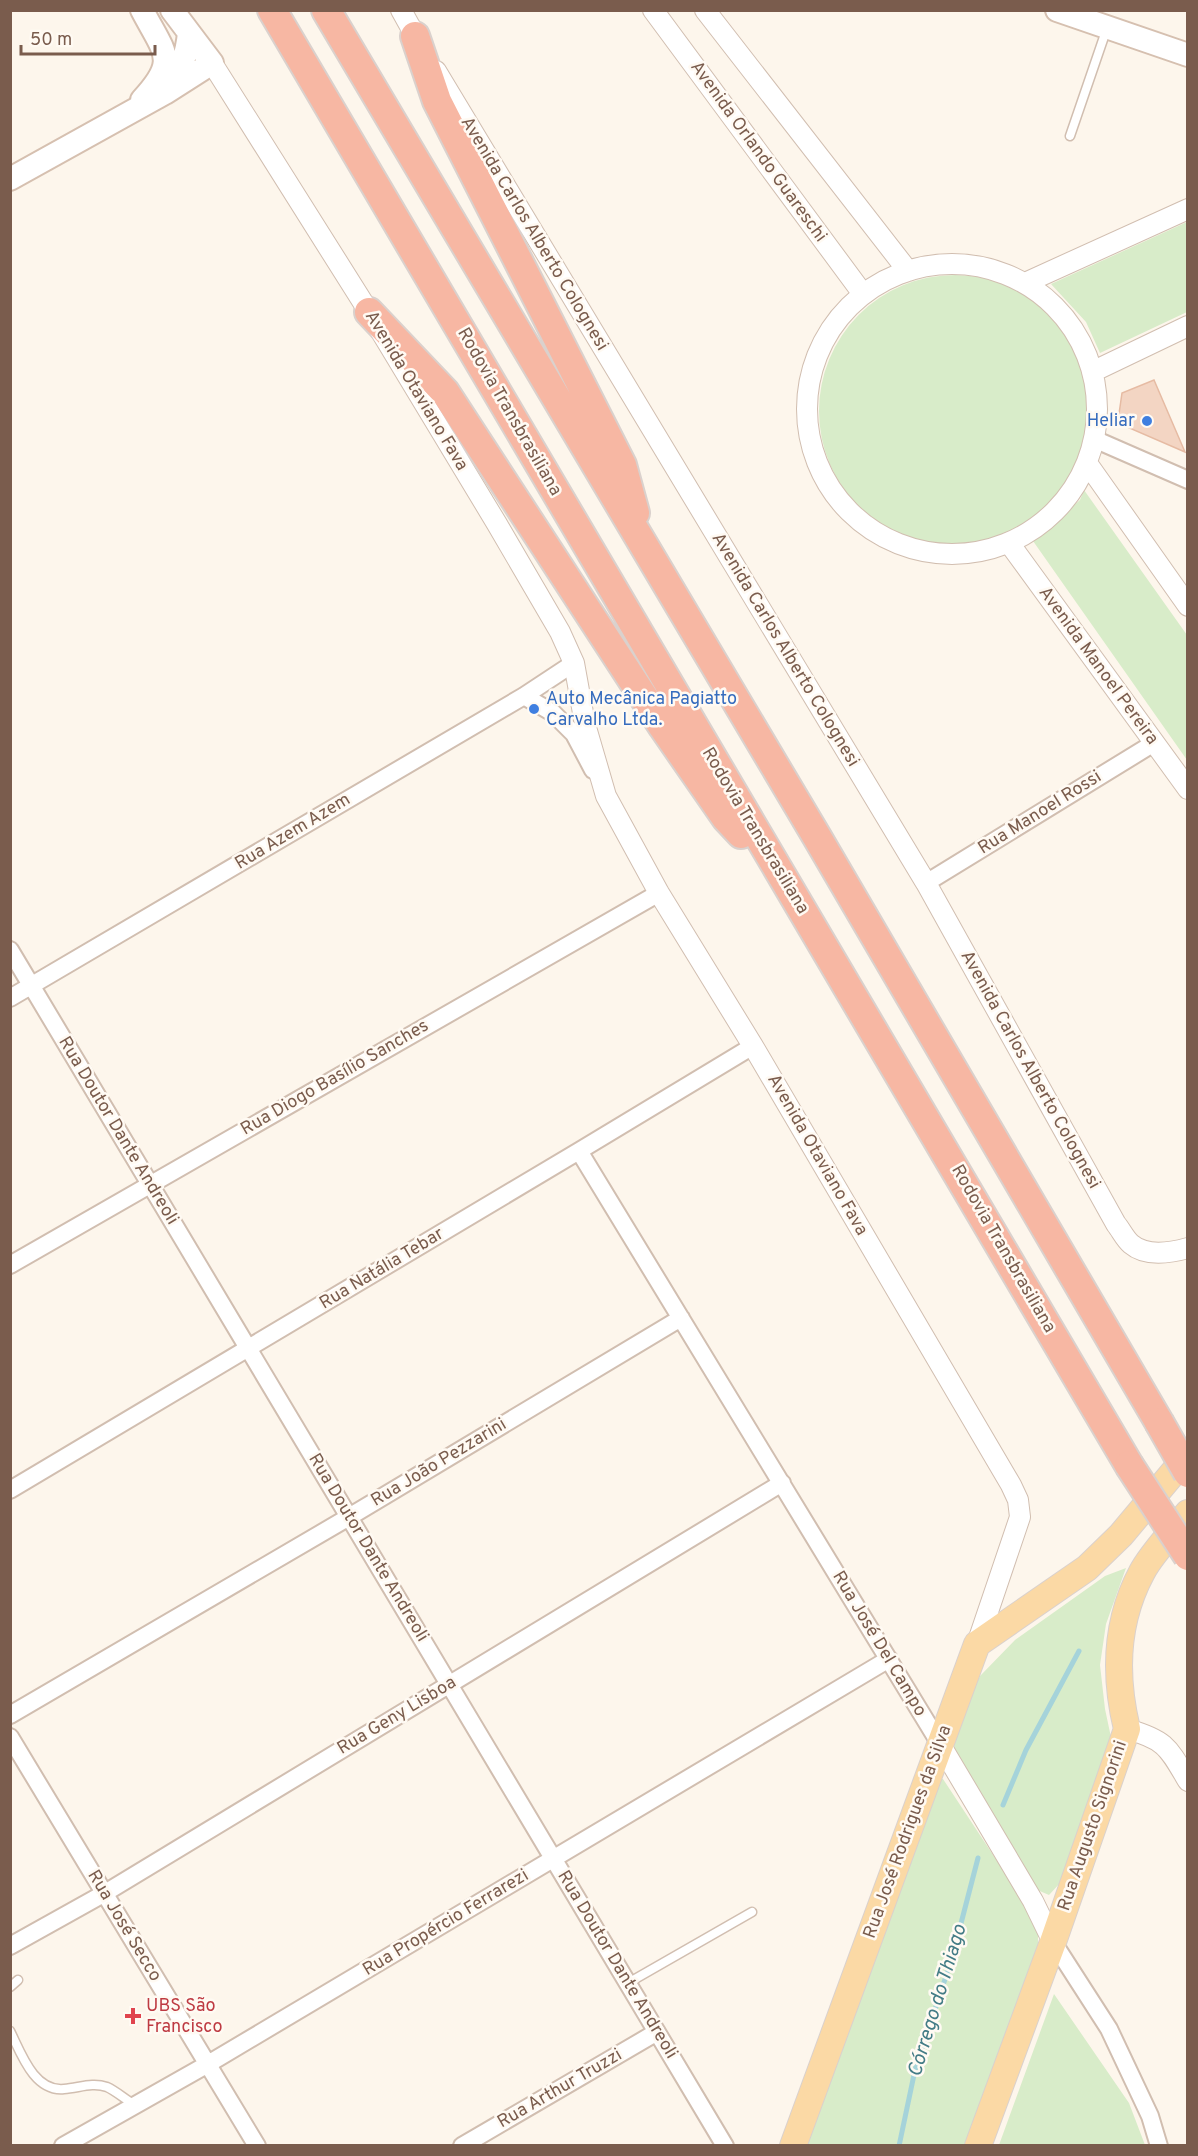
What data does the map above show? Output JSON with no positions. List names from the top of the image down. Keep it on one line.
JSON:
{"streets":{"highway":["Rodovia Transbrasiliana"],"main road":["Avenida Otaviano Fava","Rua Augusto Signorini","Rua José Rodrigues da Silva"],"street":["Avenida Orlando Guareschi","Avenida Carlos Alberto Colognesi","Avenida Manoel Pereira","Rua Manoel Rossi","Rua Azem Azem","Rua Diogo Basílio Sanches","Rua Doutor Dante Andreoli","Rua Natália Tebar","Rua João Pezzarini","Rua José Del Campo","Rua Geny Lisboa","Rua Propércio Ferrarezi","Rua José Secco","Rua Arthur Truzzi"]},"crossings":[["Avenida Carlos Alberto Colognesi","Rua Manoel Rossi"],["Avenida Otaviano Fava","Rua Azem Azem"],["Avenida Otaviano Fava","Rua Diogo Basílio Sanches"],["Avenida Otaviano Fava","Rua Natália Tebar"],["Avenida Otaviano Fava","Rua José Rodrigues da Silva"],["Avenida Manoel Pereira","Rua Manoel Rossi"],["Rua Azem Azem","Rua Doutor Dante Andreoli"],["Rua Diogo Basílio Sanches","Rua Doutor Dante Andreoli"],["Rua Doutor Dante Andreoli","Rua Natália Tebar"],["Rua Doutor Dante Andreoli","Rua João Pezzarini"],["Rua Doutor Dante Andreoli","Rua Geny Lisboa"],["Rua Doutor Dante Andreoli","Rua Propércio Ferrarezi"],["Rua Doutor Dante Andreoli","Rua Arthur Truzzi"],["Rua Natália Tebar","Rua José Del Campo"],["Rua João Pezzarini","Rua José Del Campo"],["Rua José Del Campo","Rua Geny Lisboa"],["Rua José Del Campo","Rua Augusto Signorini"],["Rua José Del Campo","Rua José Rodrigues da Silva"],["Rua José Del Campo","Rua Propércio Ferrarezi"],["Rua Geny Lisboa","Rua José Secco"],["Rua Propércio Ferrarezi","Rua José Secco"]],"water":["Córrego do Thiago"],"places":{"other":["Heliar","Auto Mecânica Pagiatto Carvalho Ltda."],"health":["UBS São Francisco"]},"scale_bar":"50 m"}
